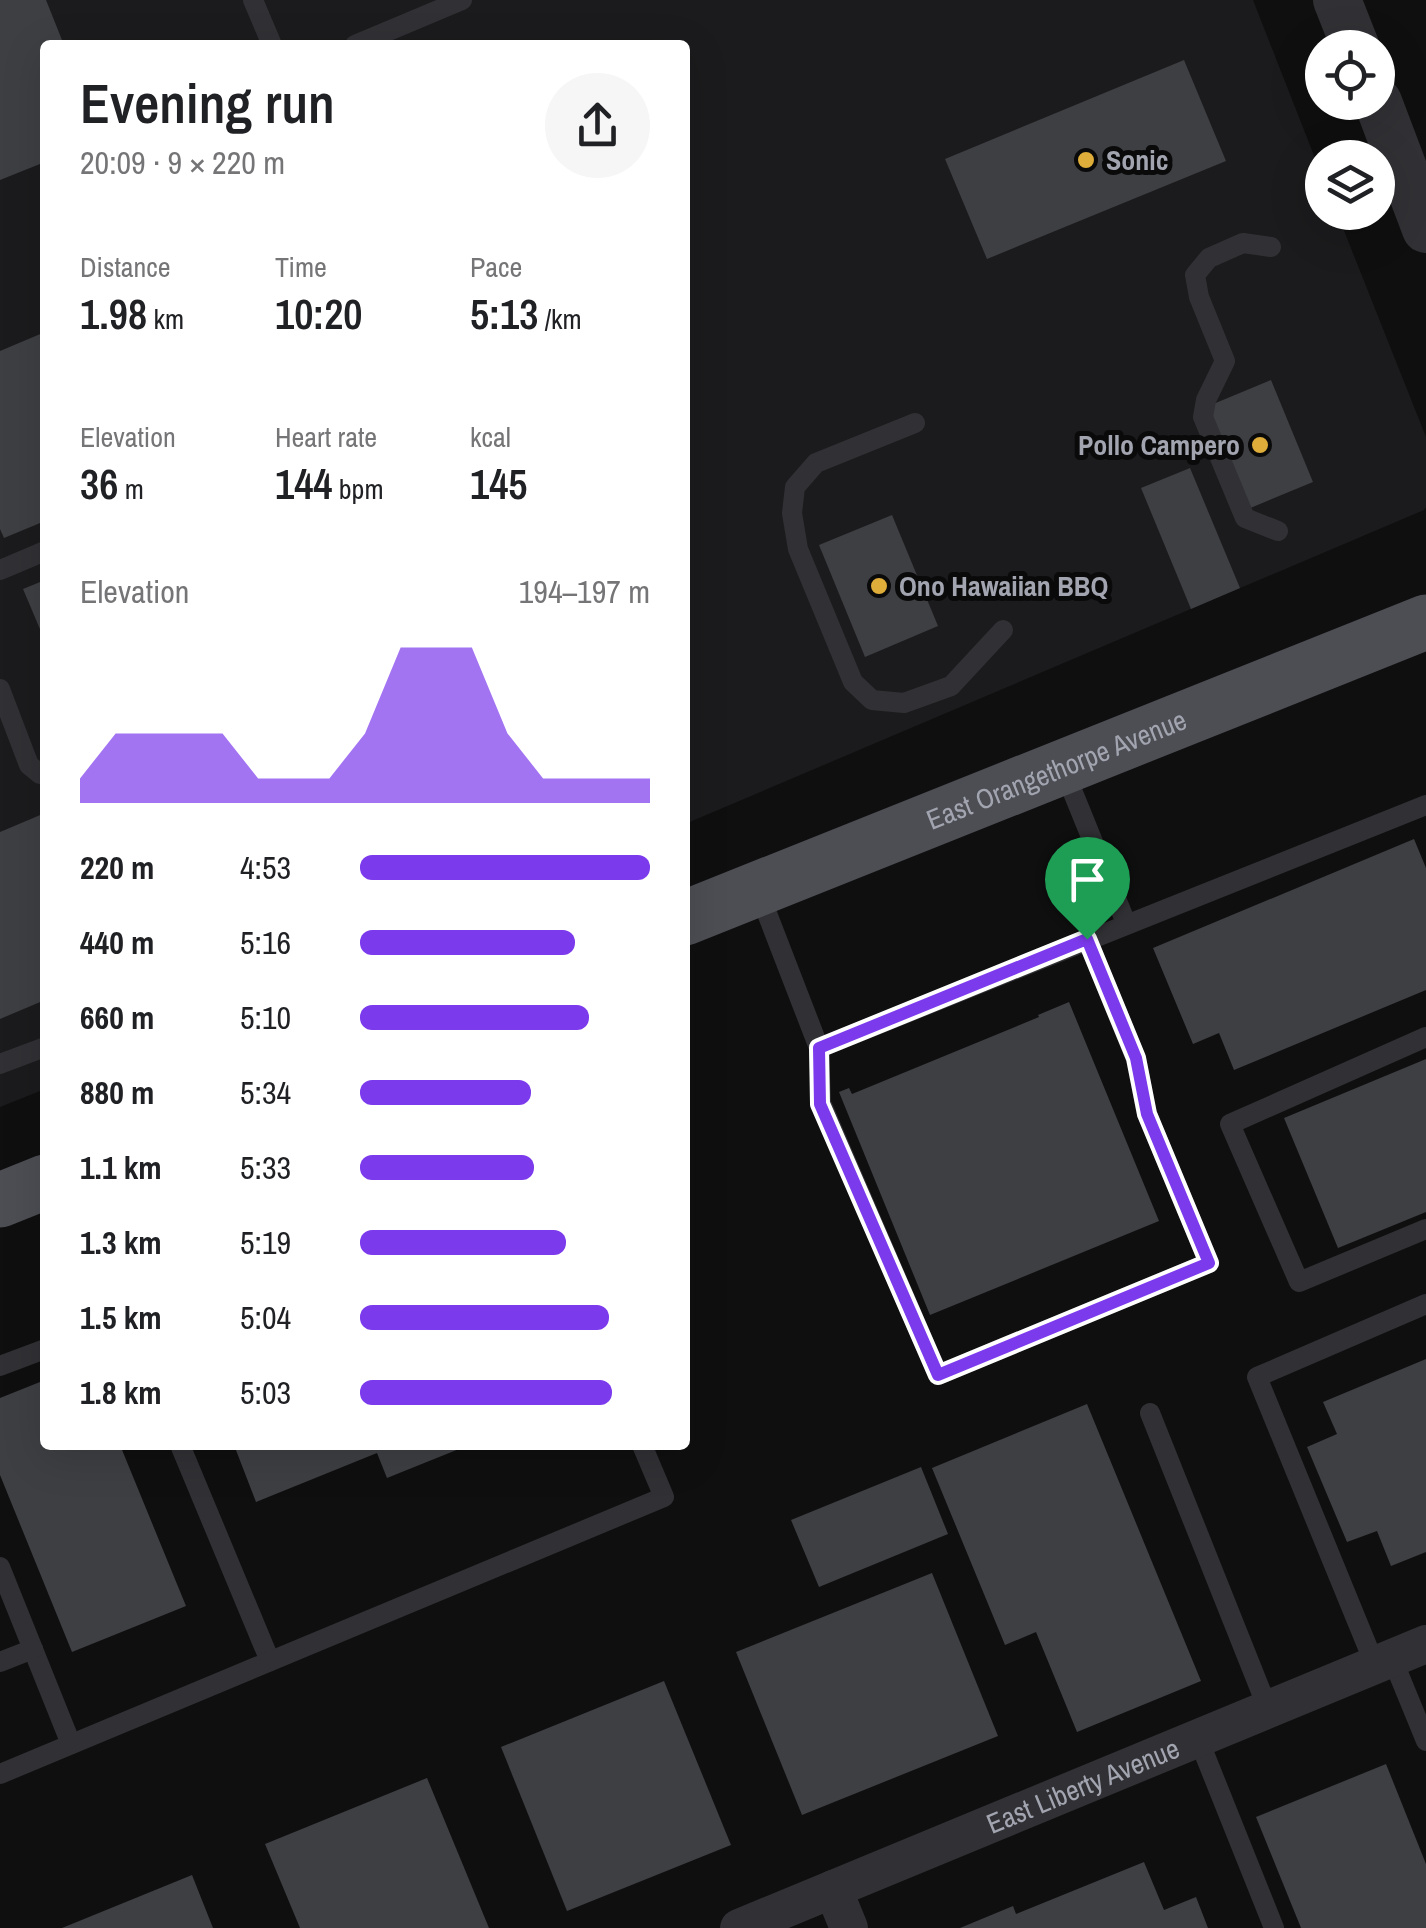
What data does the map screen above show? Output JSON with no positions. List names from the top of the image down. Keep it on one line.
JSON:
{"streets":{"main road":["East Orangethorpe Avenue"],"street":["East Liberty Avenue"]},"places":["Sonic","Pollo Campero","Ono Hawaiian BBQ"],"page":{"heading":["Evening run","20:09 · 9 × 220 m"],"stats":[["Distance","1.98 km"],["Time","10:20"],["Pace","5:13 /km"],["Elevation","36 m"],["Heart rate","144 bpm"],["kcal","145"]],"chart":["Elevation","194–197 m"],"list":[{"name":"220 m","note":"4:53"},{"name":"440 m","note":"5:16"},{"name":"660 m","note":"5:10"},{"name":"880 m","note":"5:34"},{"name":"1.1 km","note":"5:33"},{"name":"1.3 km","note":"5:19"},{"name":"1.5 km","note":"5:04"},{"name":"1.8 km","note":"5:03"}]}}
